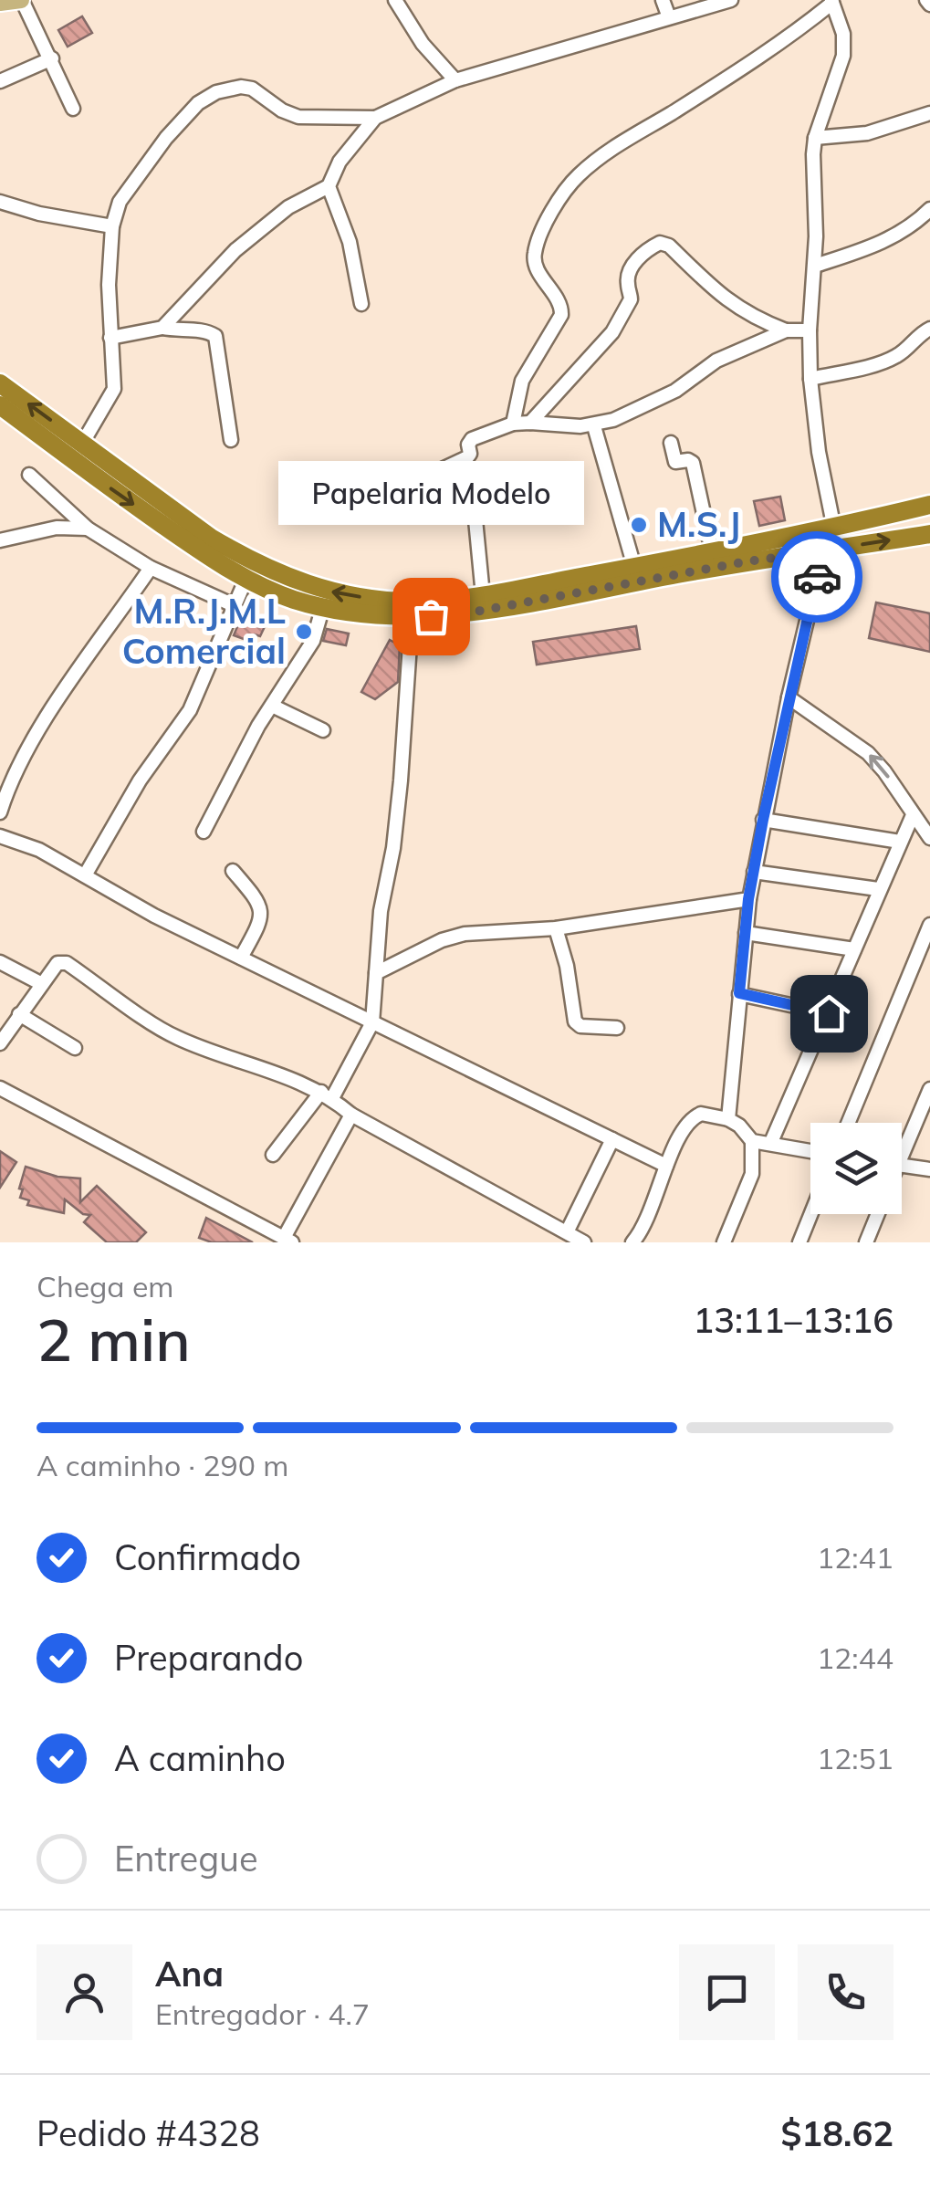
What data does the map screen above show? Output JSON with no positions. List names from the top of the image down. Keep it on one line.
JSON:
{"places":["M.S.J","Papelaria Modelo","M.R.J.M.L Comercial"],"page":{"bubble":"Papelaria Modelo","heading":["2 min","Chega em","13:11–13:16"],"panel":["Ana","Entregador · 4.7","Pedido #4328","$18.62"],"bar":"A caminho · 290 m","list":[["Confirmado","12:41"],["Preparando","12:44"],["A caminho","12:51"],"Entregue"]}}
